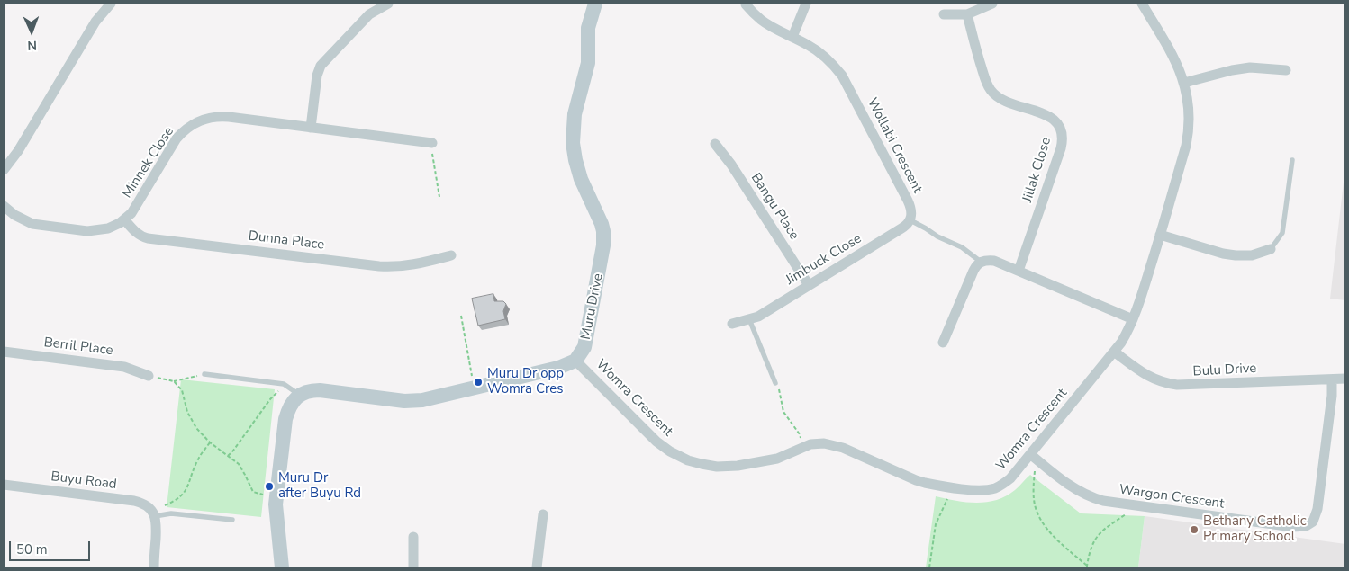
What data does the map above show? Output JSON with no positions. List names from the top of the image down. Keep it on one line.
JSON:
{"streets":{"street":["Wollabi Crescent","Minnek Close","Jillak Close","Bangu Place","Dunna Place","Jimbuck Close","Muru Drive","Berril Place","Bulu Drive","Womra Crescent","Buyu Road","Wargon Crescent"]},"crossings":[["Wollabi Crescent","Jimbuck Close"],["Minnek Close","Dunna Place"],["Bangu Place","Jimbuck Close"],["Muru Drive","Womra Crescent"],["Bulu Drive","Womra Crescent"],["Bulu Drive","Wargon Crescent"],["Womra Crescent","Wargon Crescent"]],"places":["Muru Dr opp Womra Cres","Muru Dr after Buyu Rd","Bethany Catholic Primary School"],"scale_bar":"50 m","north":"bottom"}
